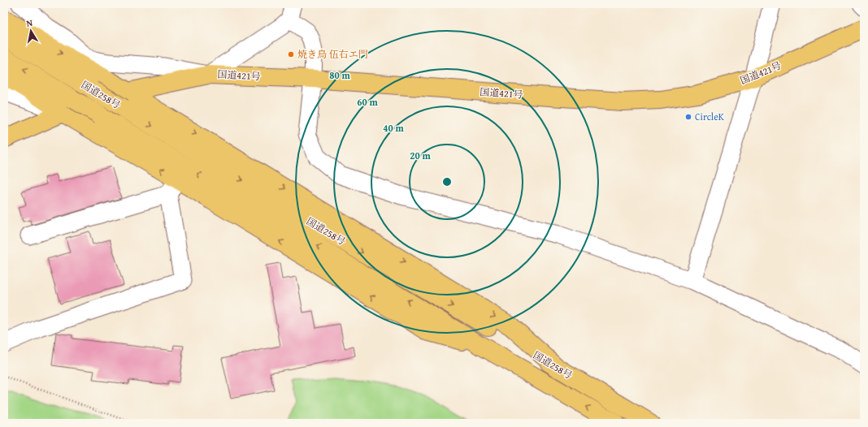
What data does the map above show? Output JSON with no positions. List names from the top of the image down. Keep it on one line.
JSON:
{"streets":{"main road":["国道421号","国道258号"]},"places":["焼き鳥 伍右エ門","CircleK"],"north":"top","rings":["80 m","60 m","40 m","20 m"]}
